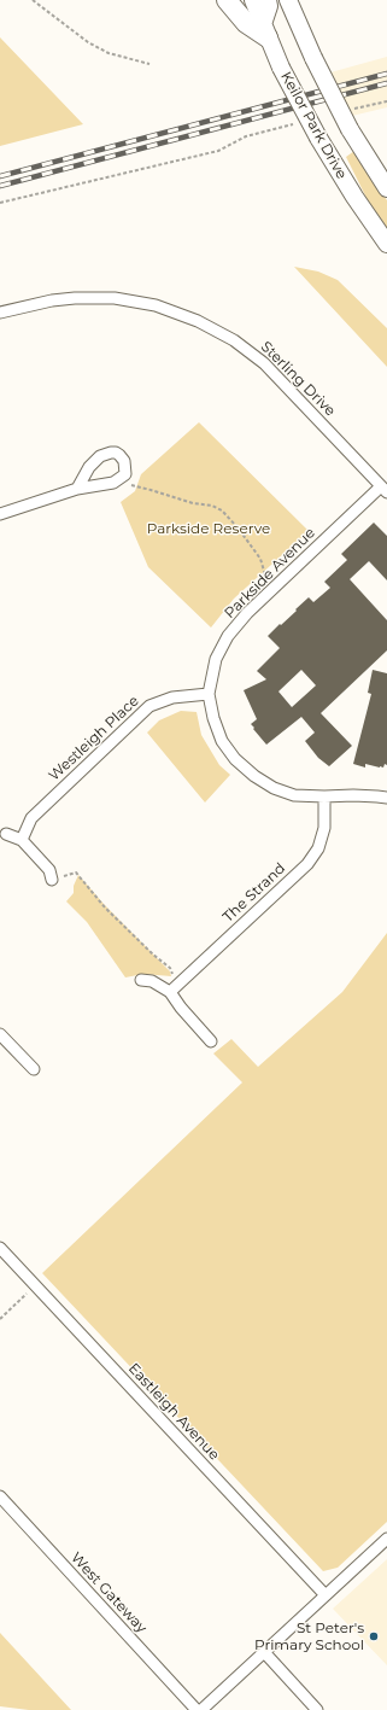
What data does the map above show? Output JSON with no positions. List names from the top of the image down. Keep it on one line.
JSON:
{"streets":{"main road":["Keilor Park Drive"],"street":["Sterling Drive","Parkside Avenue","Westleigh Place","The Strand","Eastleigh Avenue","West Gateway"]},"crossings":[["Sterling Drive","Parkside Avenue"],["Parkside Avenue","Westleigh Place"],["Parkside Avenue","The Strand"]],"parks":["Parkside Reserve"],"places":["St Peter's Primary School"]}
